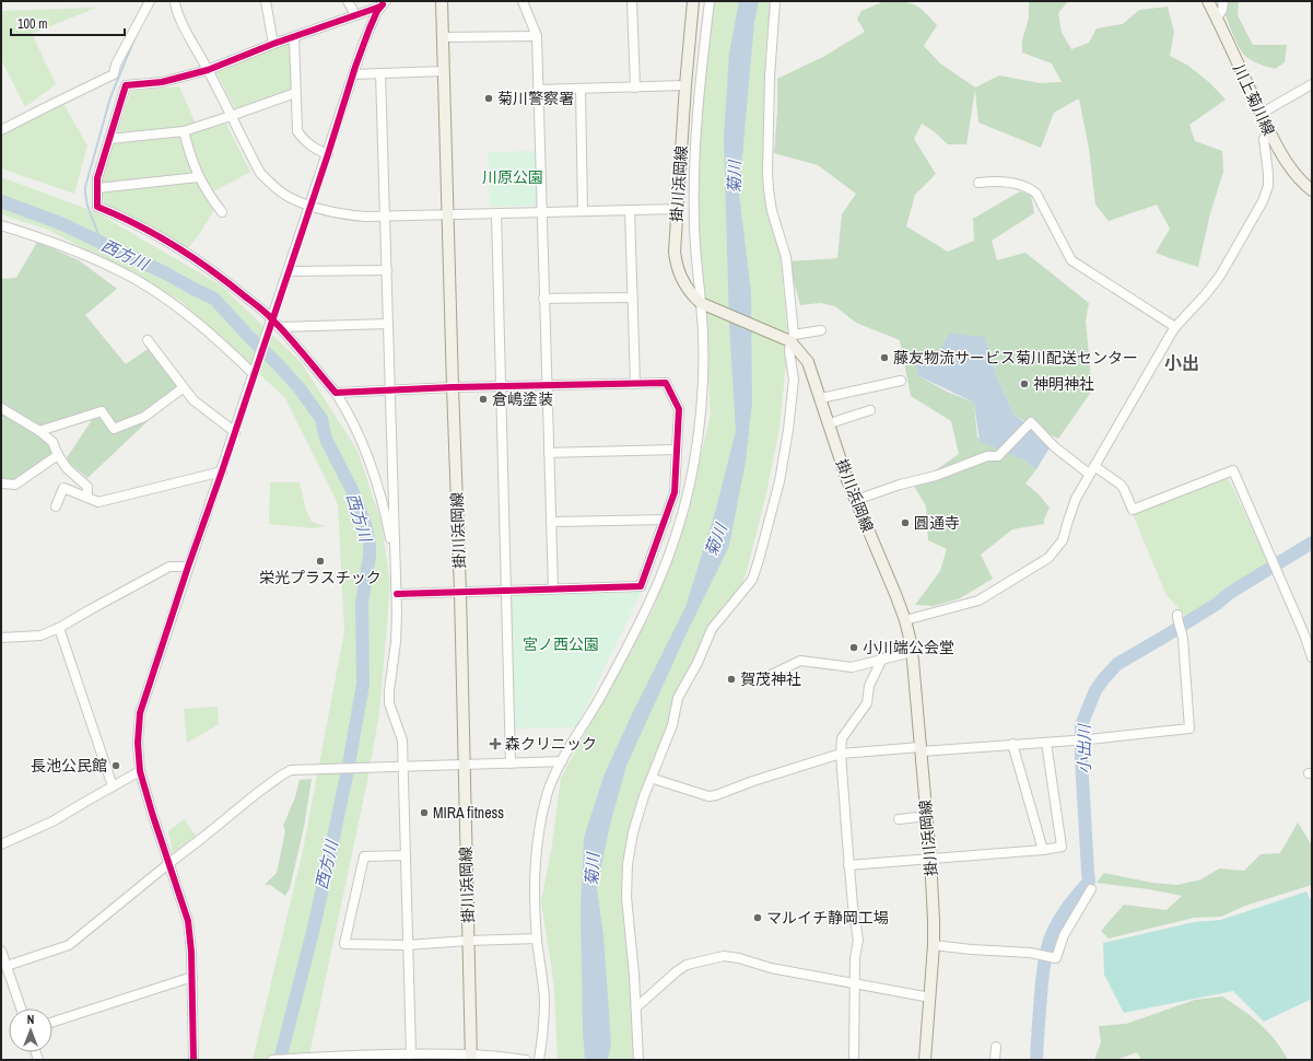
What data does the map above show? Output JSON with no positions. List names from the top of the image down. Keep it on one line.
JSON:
{"streets":{"main road":["川上菊川線","掛川浜岡線"]},"districts":["小出"],"water":["菊川","西方川","小出川"],"parks":["川原公園","宮ノ西公園"],"places":{"other":["菊川警察署","藤友物流サービス菊川配送センター","神明神社","倉嶋塗装","圓通寺","栄光プラスチック","小川端公会堂","賀茂神社","長池公民館","MIRA fitness","マルイチ静岡工場"],"health":["森クリニック"]},"scale_bar":"100 m","north":"top"}
